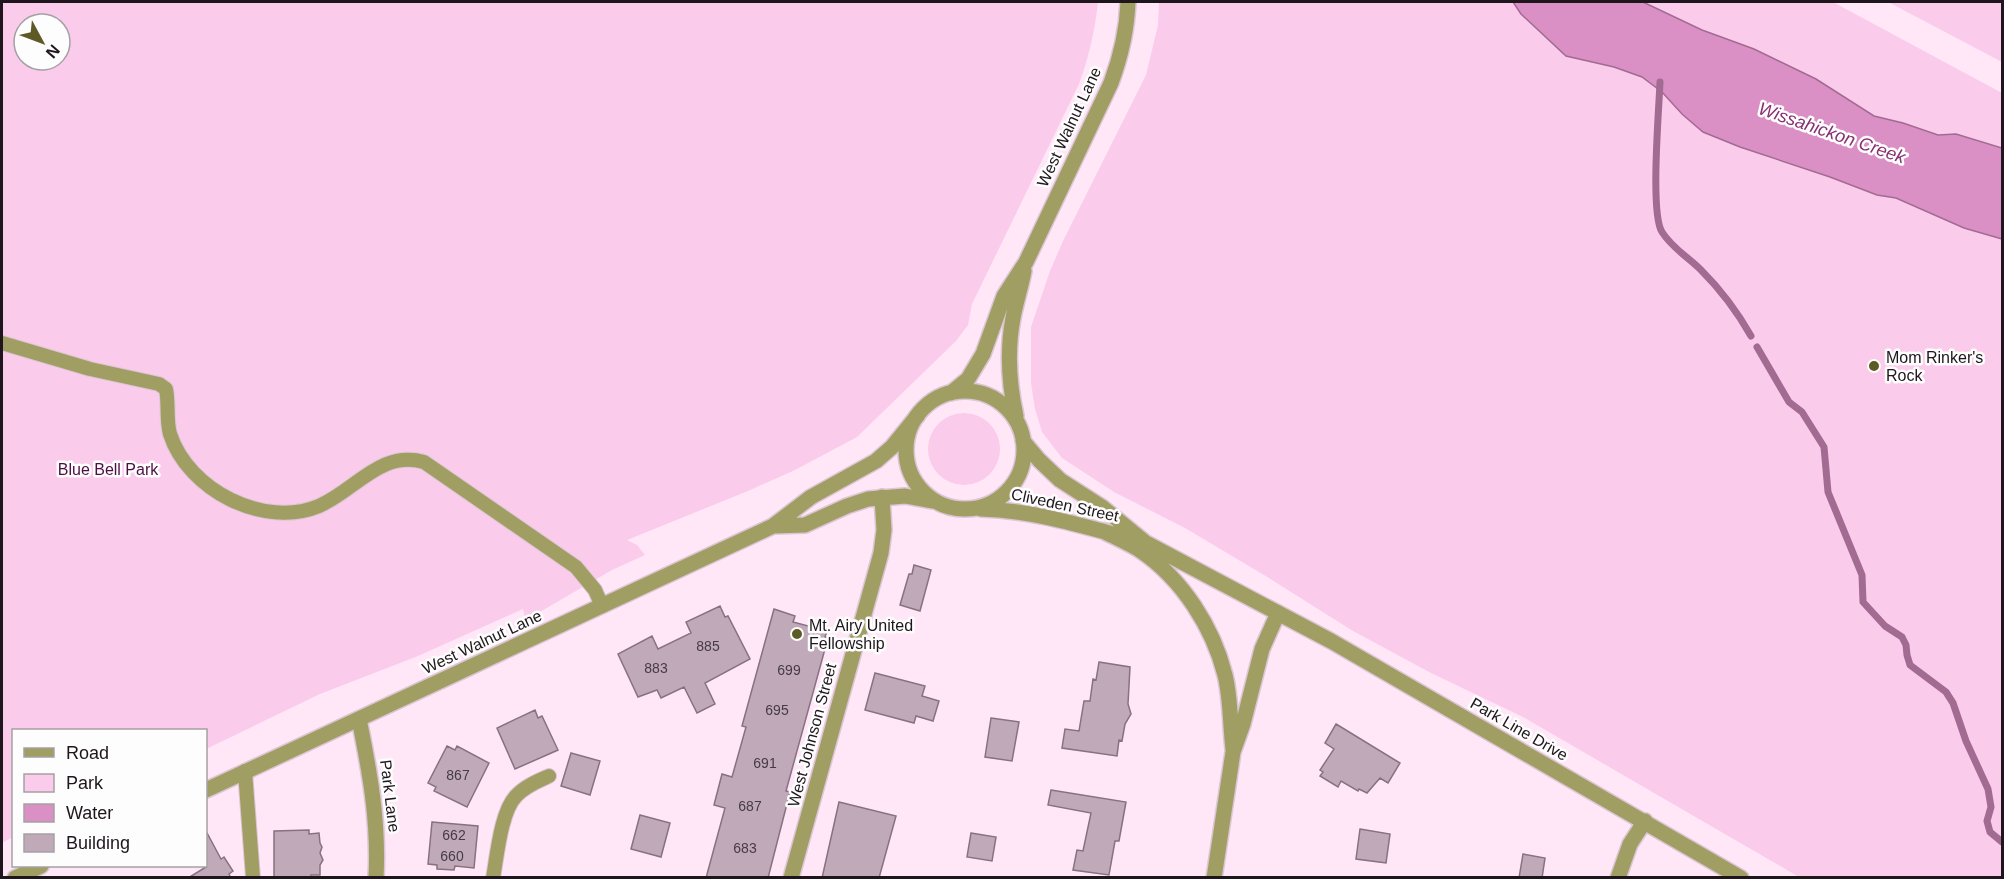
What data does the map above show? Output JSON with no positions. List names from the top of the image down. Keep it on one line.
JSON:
{"streets":{"street":["West Walnut Lane","Cliveden Street","Park Line Drive","West Johnson Street","Park Lane"]},"crossings":[["West Walnut Lane","Cliveden Street"],["West Walnut Lane","West Johnson Street"],["West Walnut Lane","Park Lane"],["Cliveden Street","Park Line Drive"]],"water":["Wissahickon Creek"],"parks":["Blue Bell Park"],"places":["Mom Rinker's Rock","Mt. Airy United Fellowship"],"house_numbers":["885","883","699","695","691","867","687","662","683","660"],"legend":["Road","Park","Water","Building"],"north":"bottom right"}
